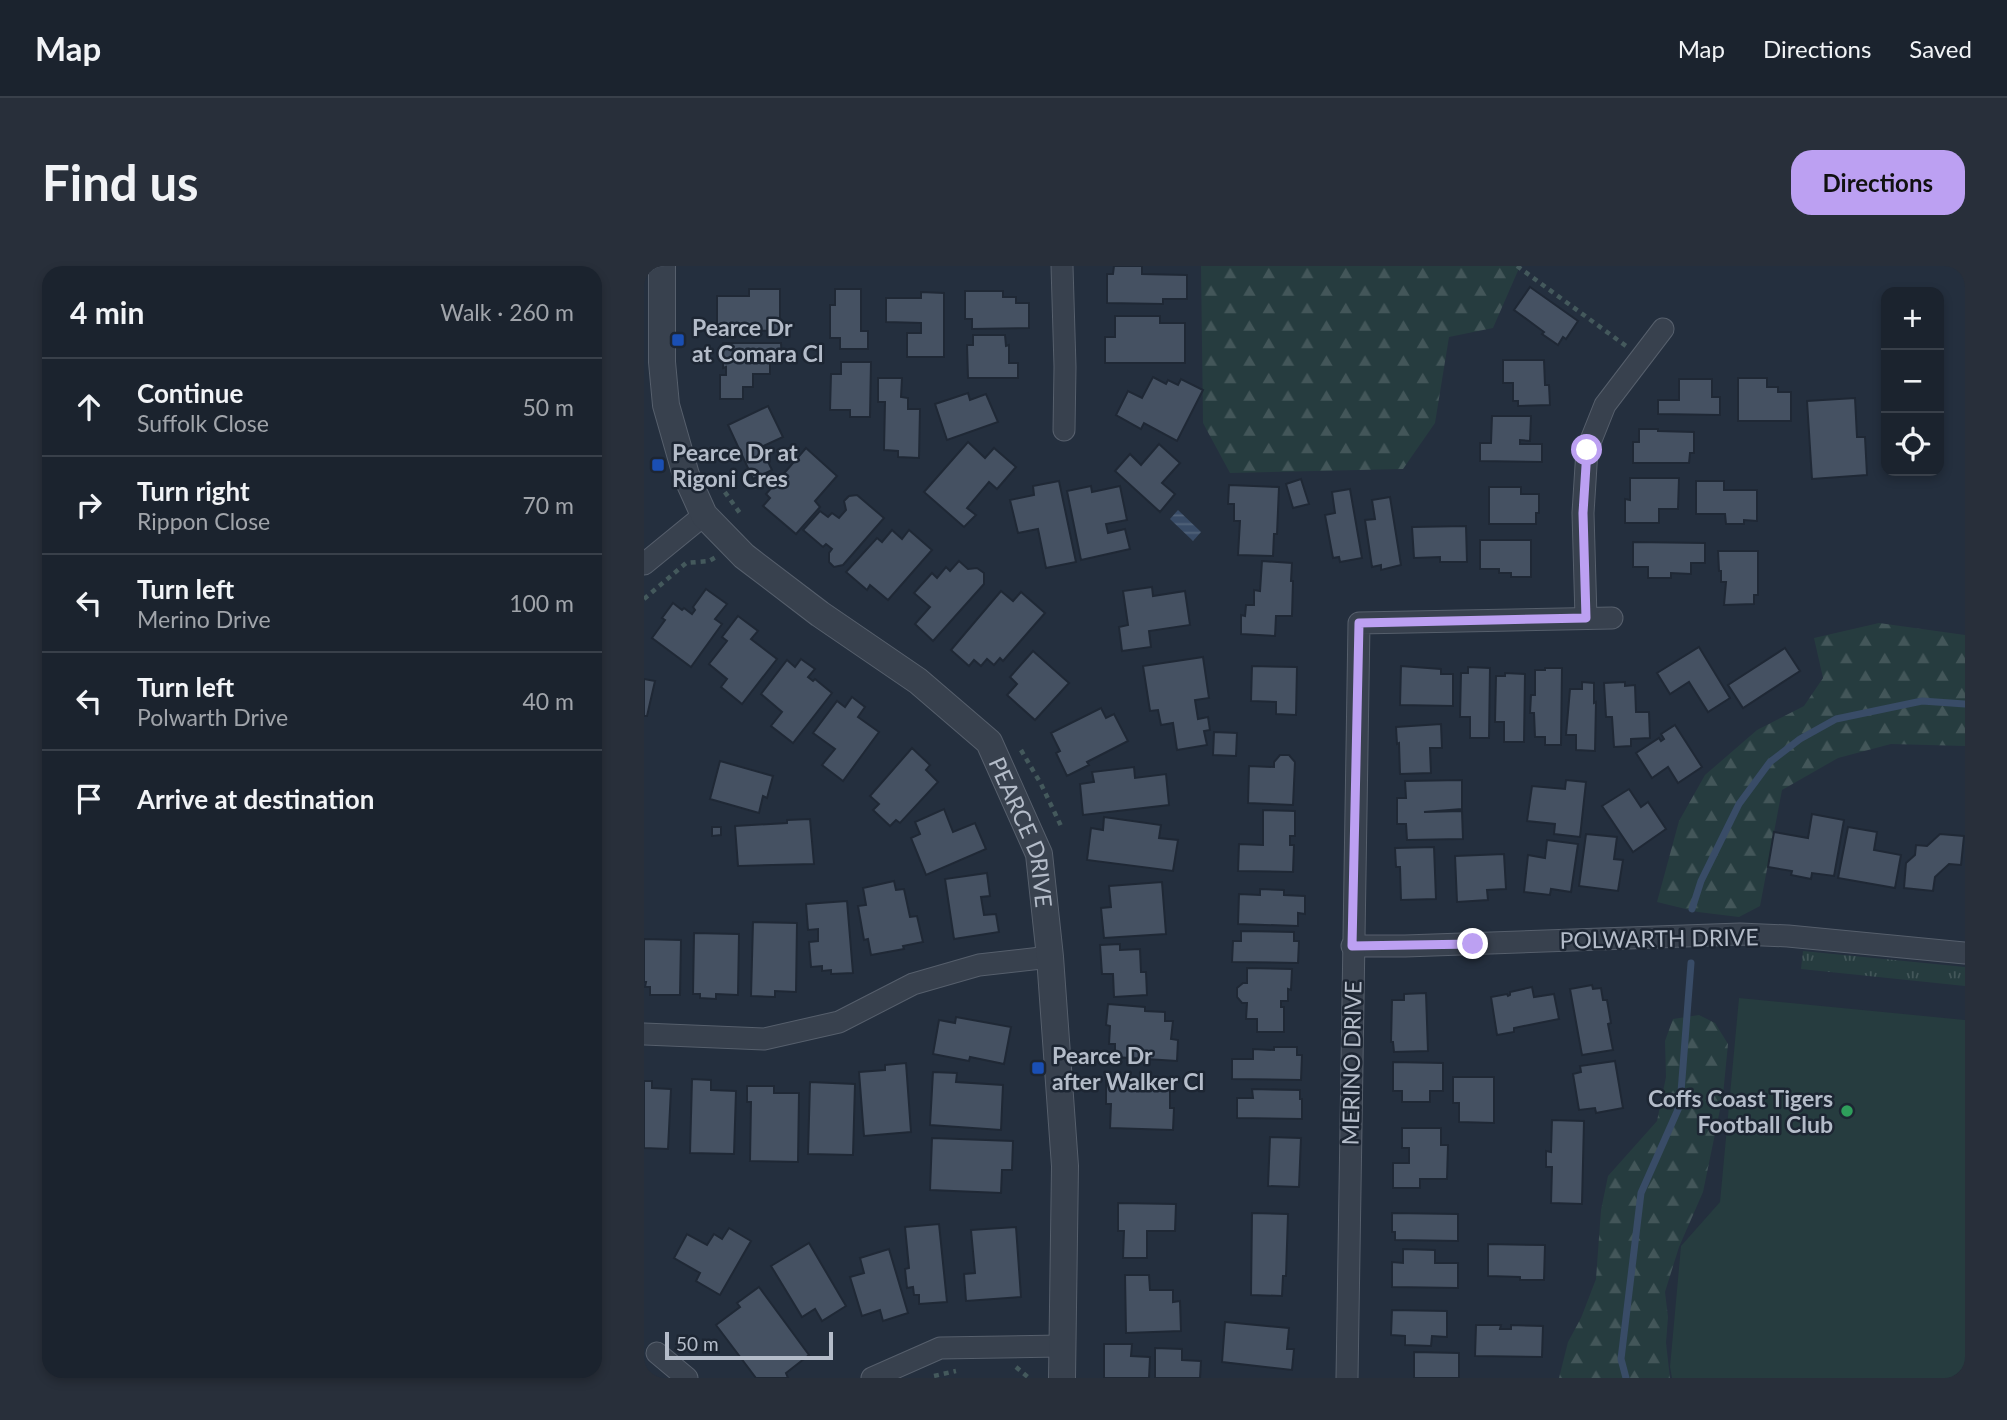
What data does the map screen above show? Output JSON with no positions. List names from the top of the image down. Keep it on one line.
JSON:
{"streets":{"street":["PEARCE DRIVE","POLWARTH DRIVE","MERINO DRIVE"]},"crossings":[["POLWARTH DRIVE","MERINO DRIVE"]],"places":{"transit":["Pearce Dr at Comara Cl","Pearce Dr at Rigoni Cres","Pearce Dr after Walker Cl"],"other":["Coffs Coast Tigers Football Club"]},"scale_bar":"50 m","page":{"header":"Map","nav":["Map","Directions","Saved"],"buttons":"Directions","title":"Find us","heading":["4 min","Walk · 260 m"],"map_buttons":["+","−"],"list":[["Continue","Suffolk Close","50 m"],["Turn right","Rippon Close","70 m"],["Turn left","Merino Drive","100 m"],["Turn left","Polwarth Drive","40 m"],"Arrive at destination"],"scale":"50 m"}}
